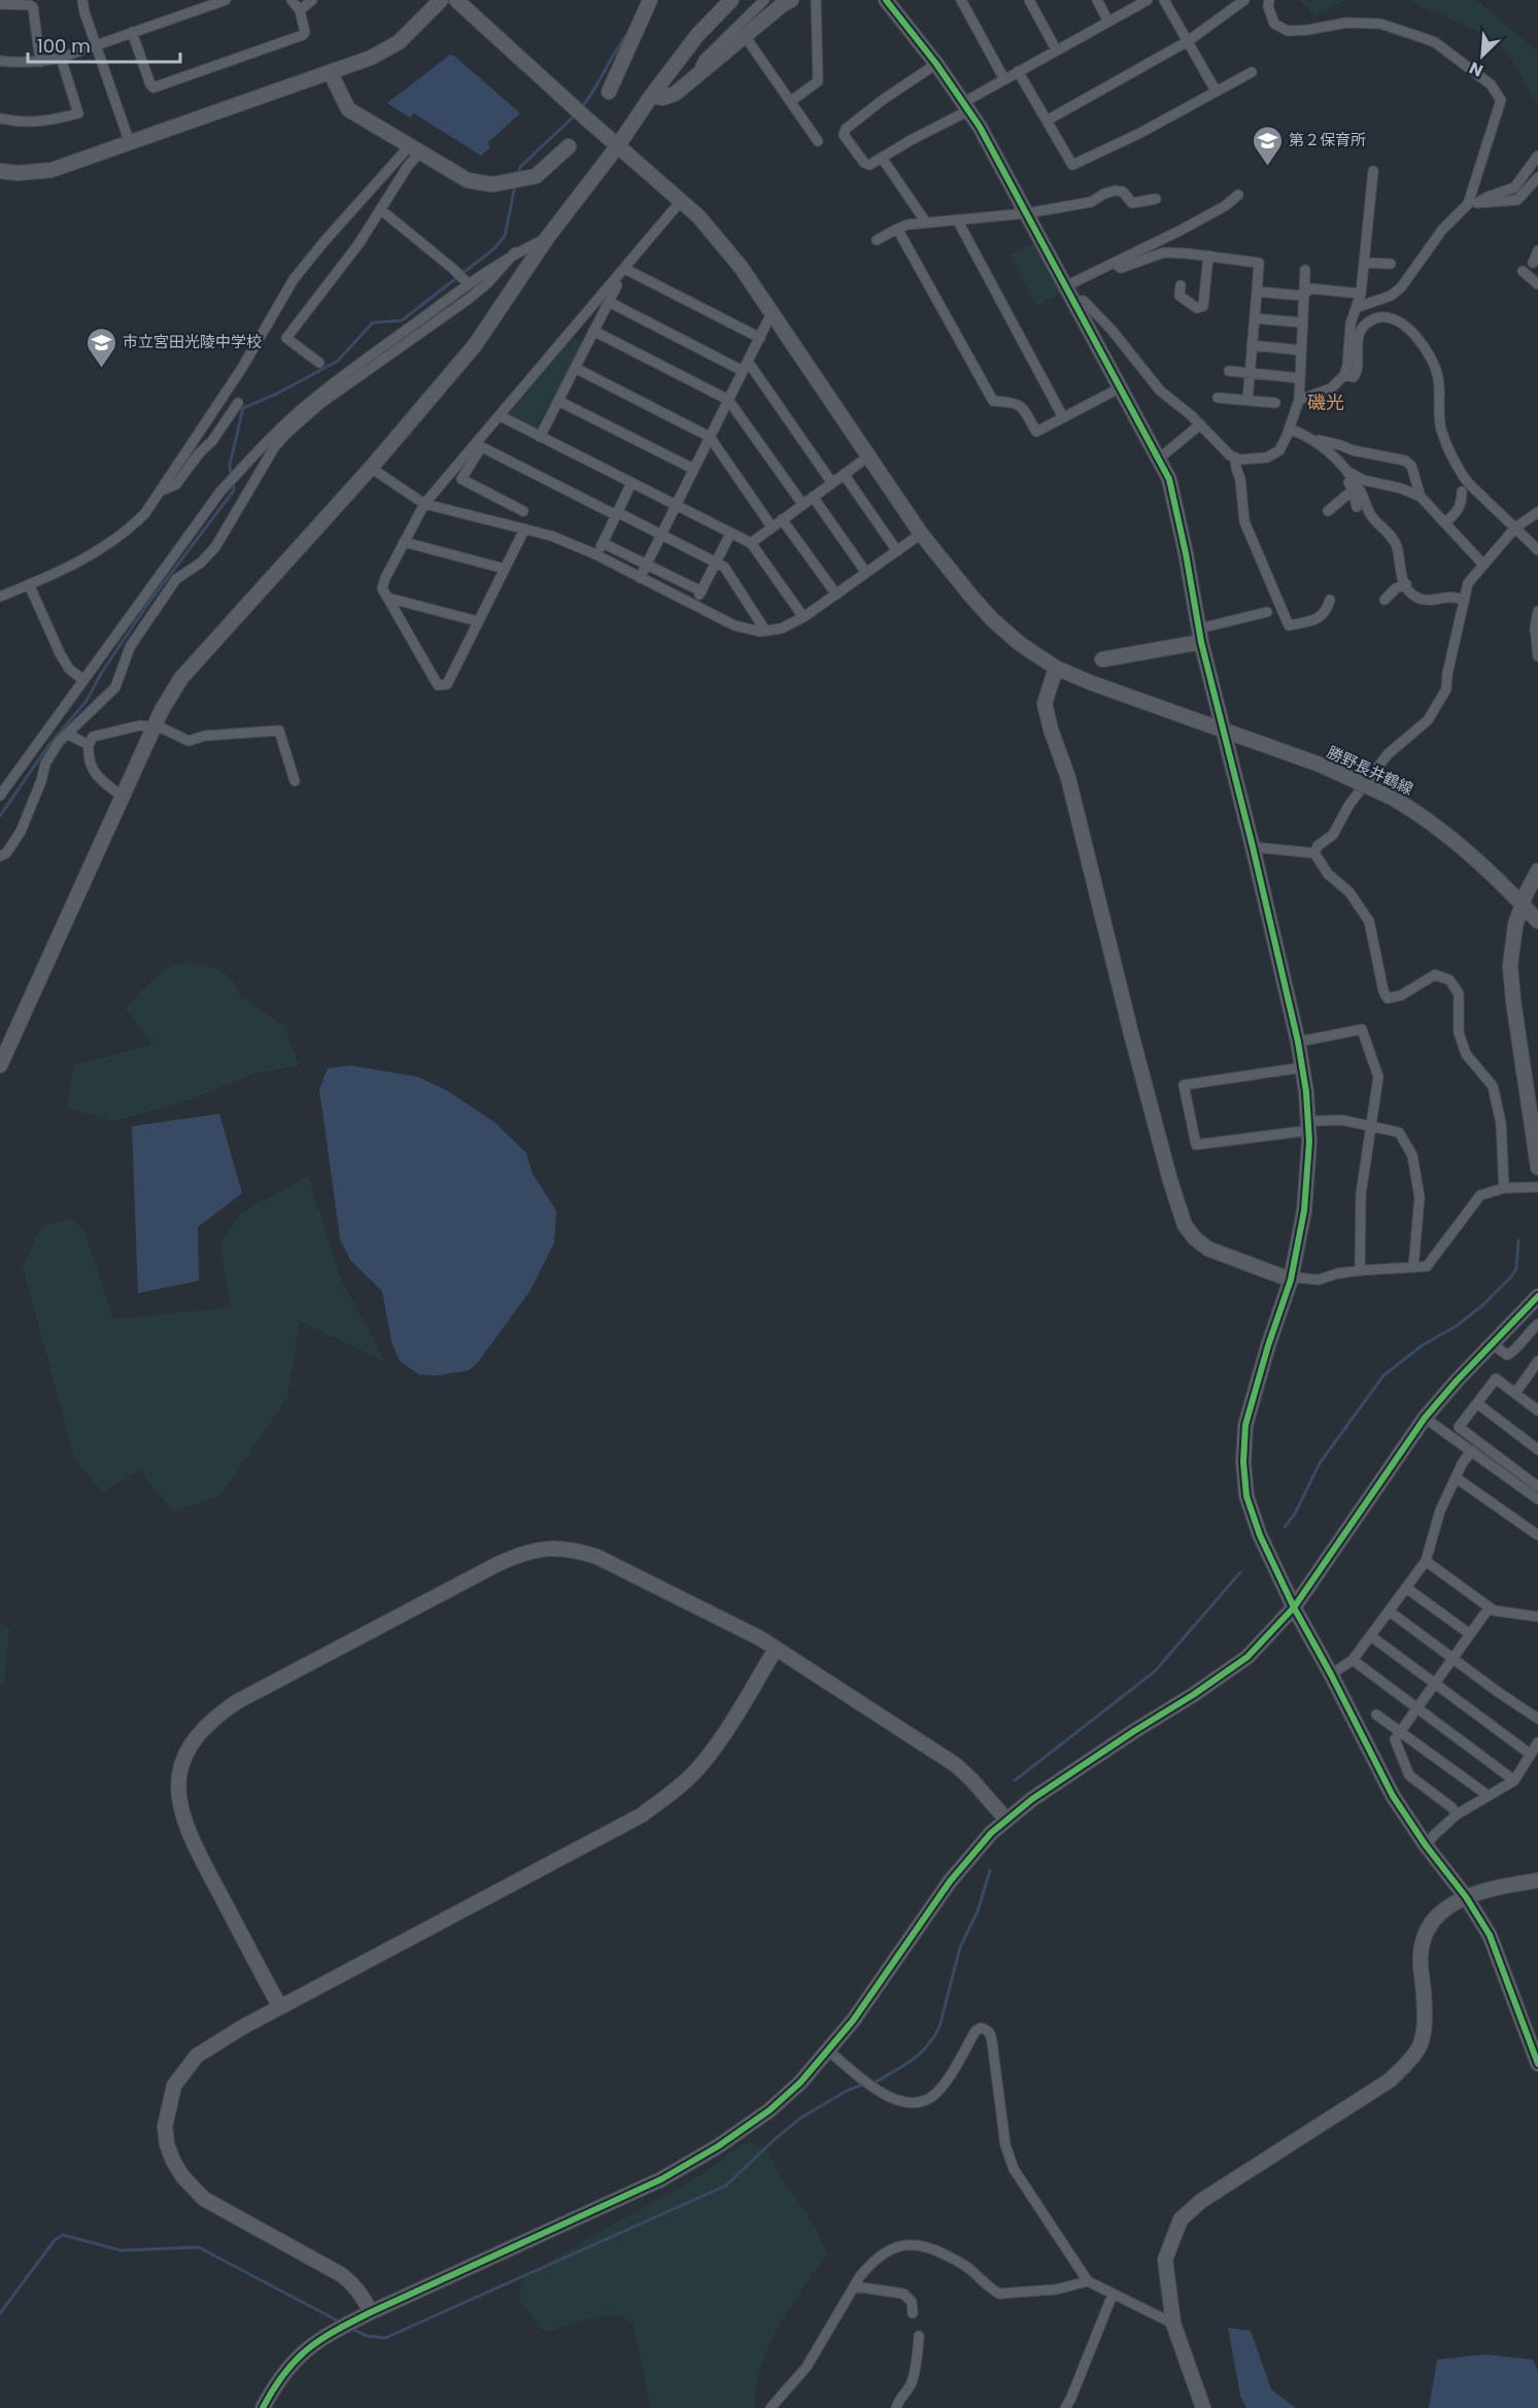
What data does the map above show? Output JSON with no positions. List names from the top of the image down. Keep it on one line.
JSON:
{"streets":{"street":["勝野長井鶴線"]},"districts":["磯光"],"places":{"school or university":["第２保育所","市立宮田光陵中学校"]},"scale_bar":"100 m","north":"bottom left"}
